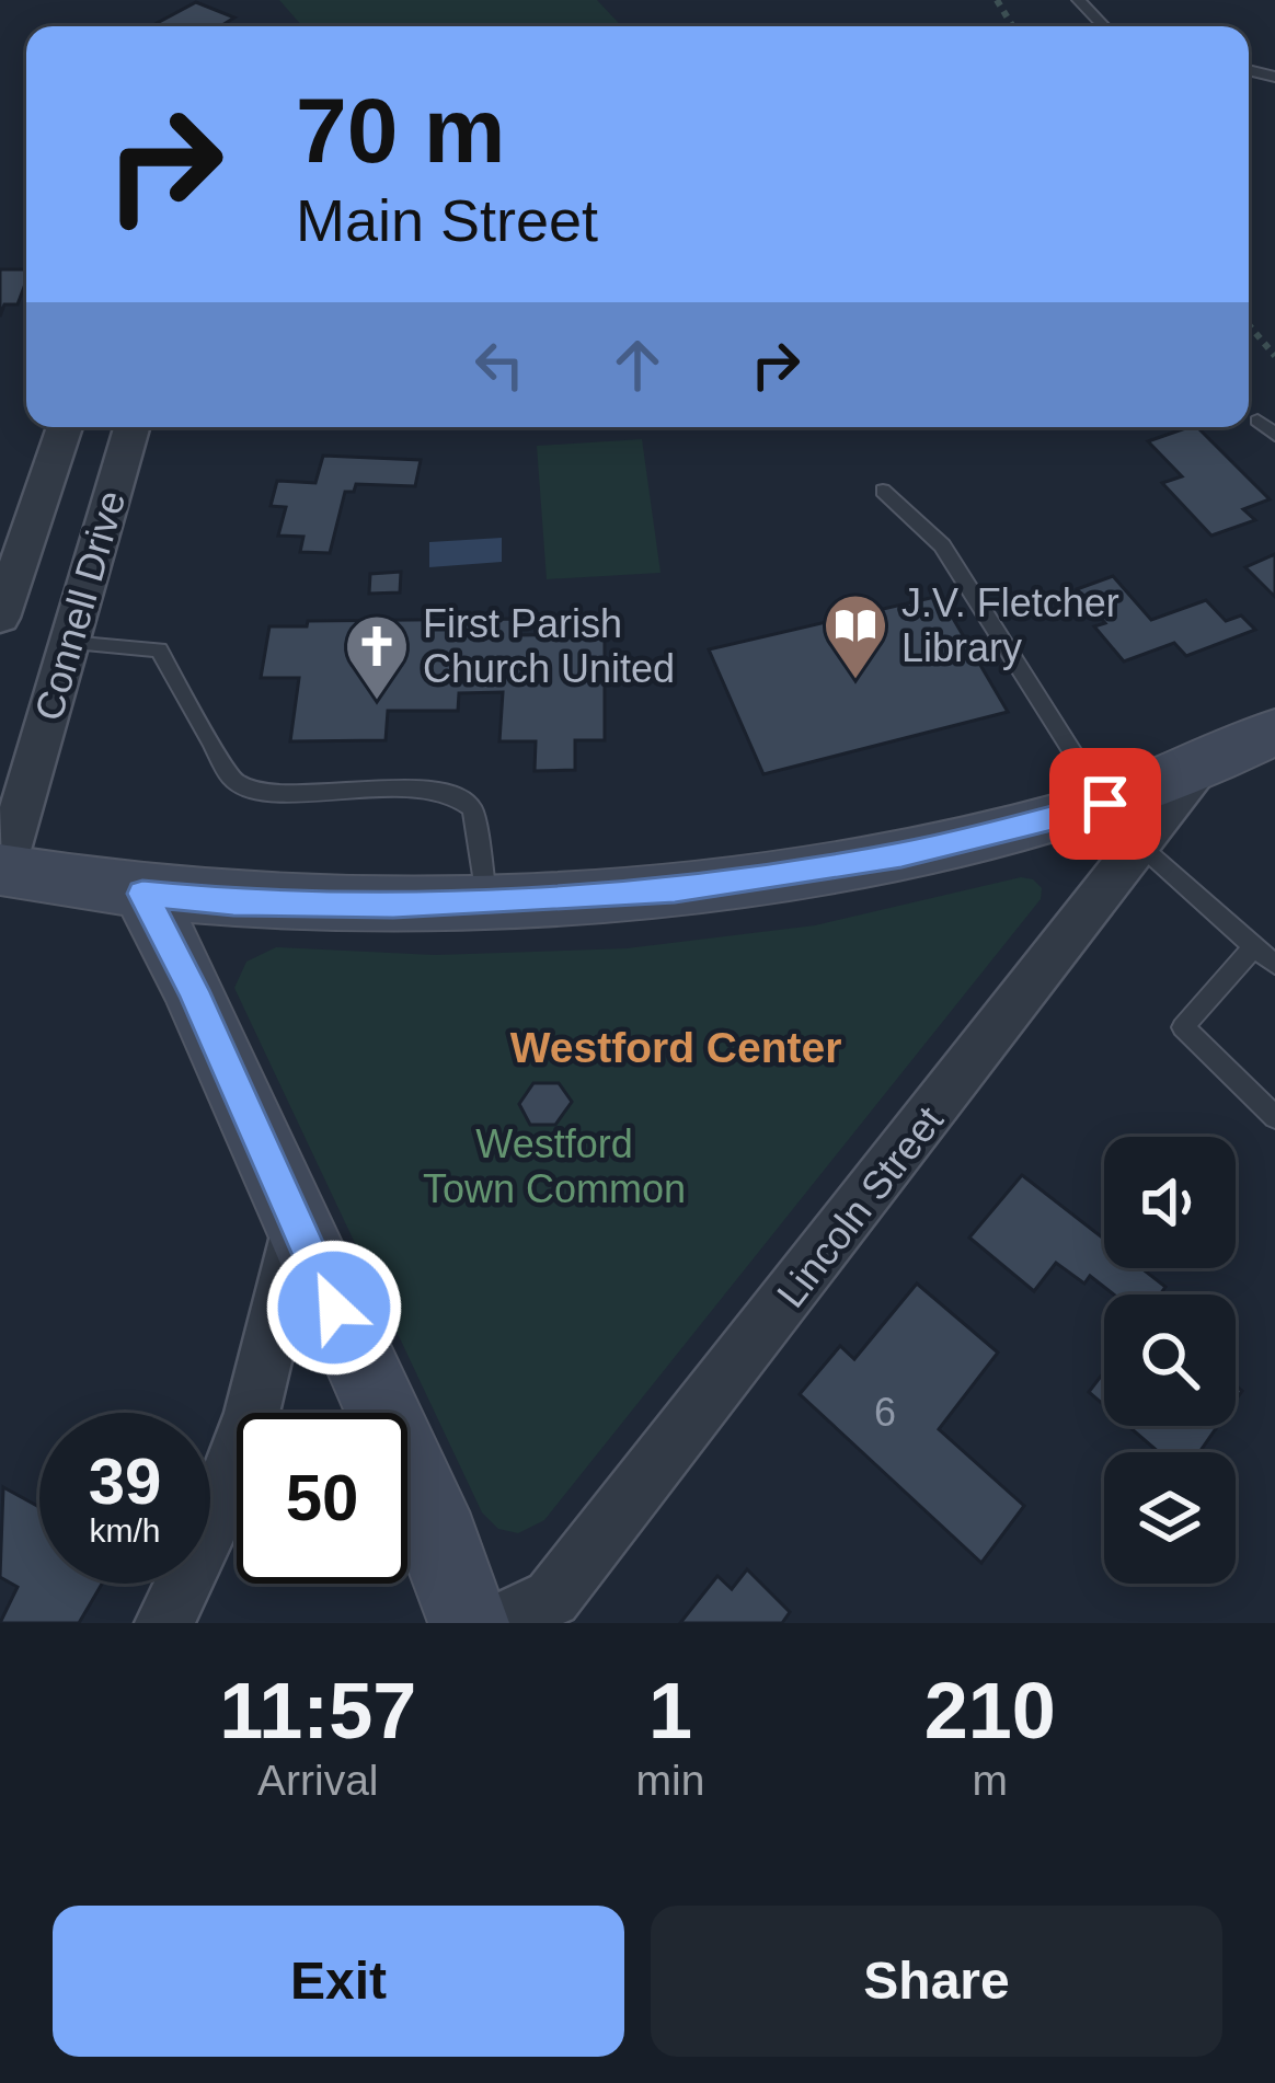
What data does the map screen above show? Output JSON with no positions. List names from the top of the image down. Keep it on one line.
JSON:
{"streets":{"street":["Connell Drive","Lincoln Street"]},"districts":["Westford Center"],"parks":["Westford Town Common"],"places":{"library":["J.V. Fletcher Library"],"church":["First Parish Church United"]},"house_numbers":["6"],"page":{"turn":["70 m","Main Street"],"speed":"39 km/h","limit":"50","eta":["11:57","Arrival","1","min","210","m"],"buttons":["Exit","Share"]}}
